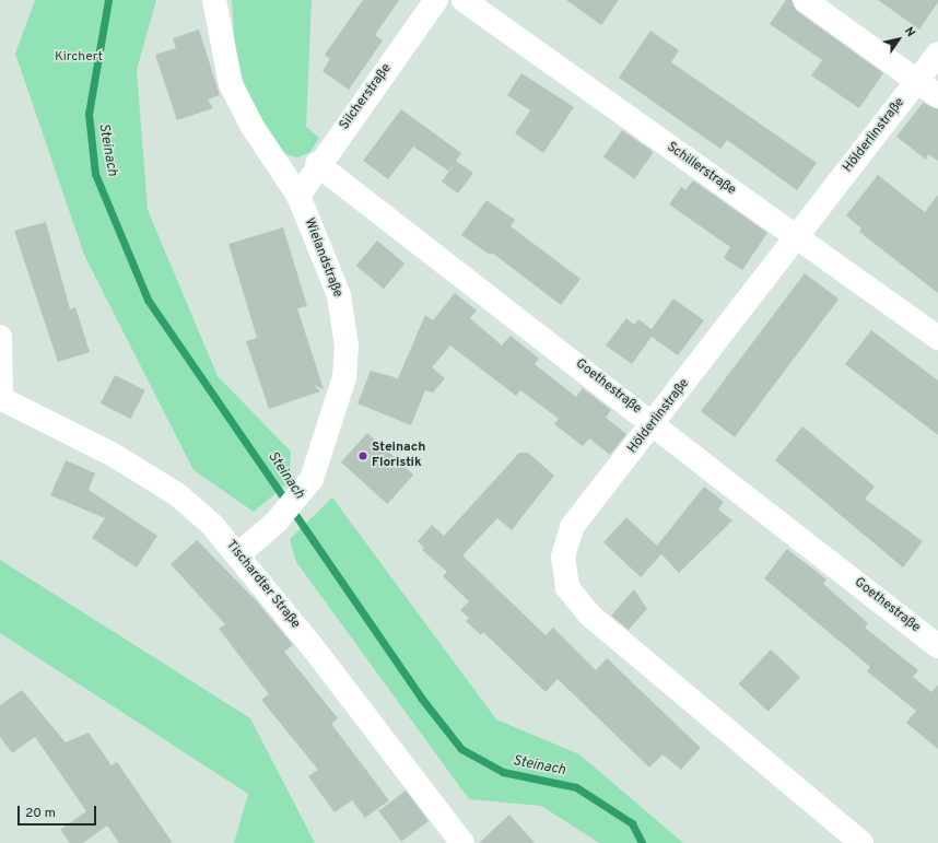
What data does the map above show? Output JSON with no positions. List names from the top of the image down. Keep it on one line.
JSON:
{"streets":{"street":["Silcherstraße","Hölderlinstraße","Schillerstraße","Wielandstraße","Goethestraße","Tischardter Straße"]},"crossings":[["Silcherstraße","Wielandstraße"],["Silcherstraße","Goethestraße"],["Hölderlinstraße","Schillerstraße"],["Hölderlinstraße","Goethestraße"],["Wielandstraße","Tischardter Straße"]],"water":["Steinach"],"parks":["Kirchert"],"places":["Steinach Floristik"],"scale_bar":"20 m","north":"top right"}
